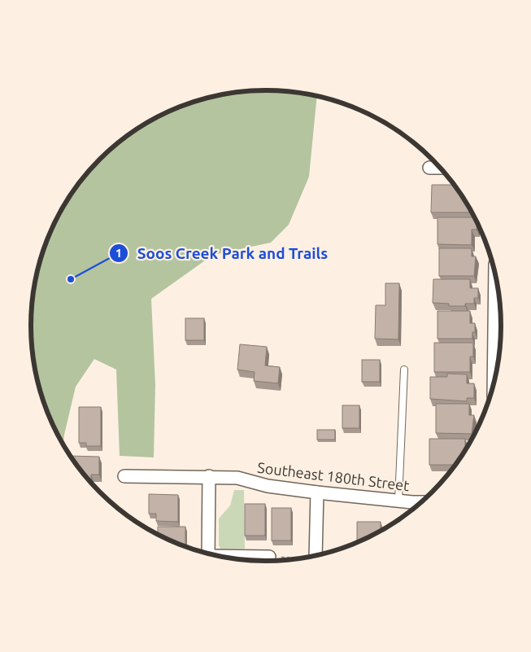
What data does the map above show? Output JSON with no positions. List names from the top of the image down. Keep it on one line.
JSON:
{"streets":{"street":["Southeast 180th Street"]},"places":["Soos Creek Park and Trails"]}
